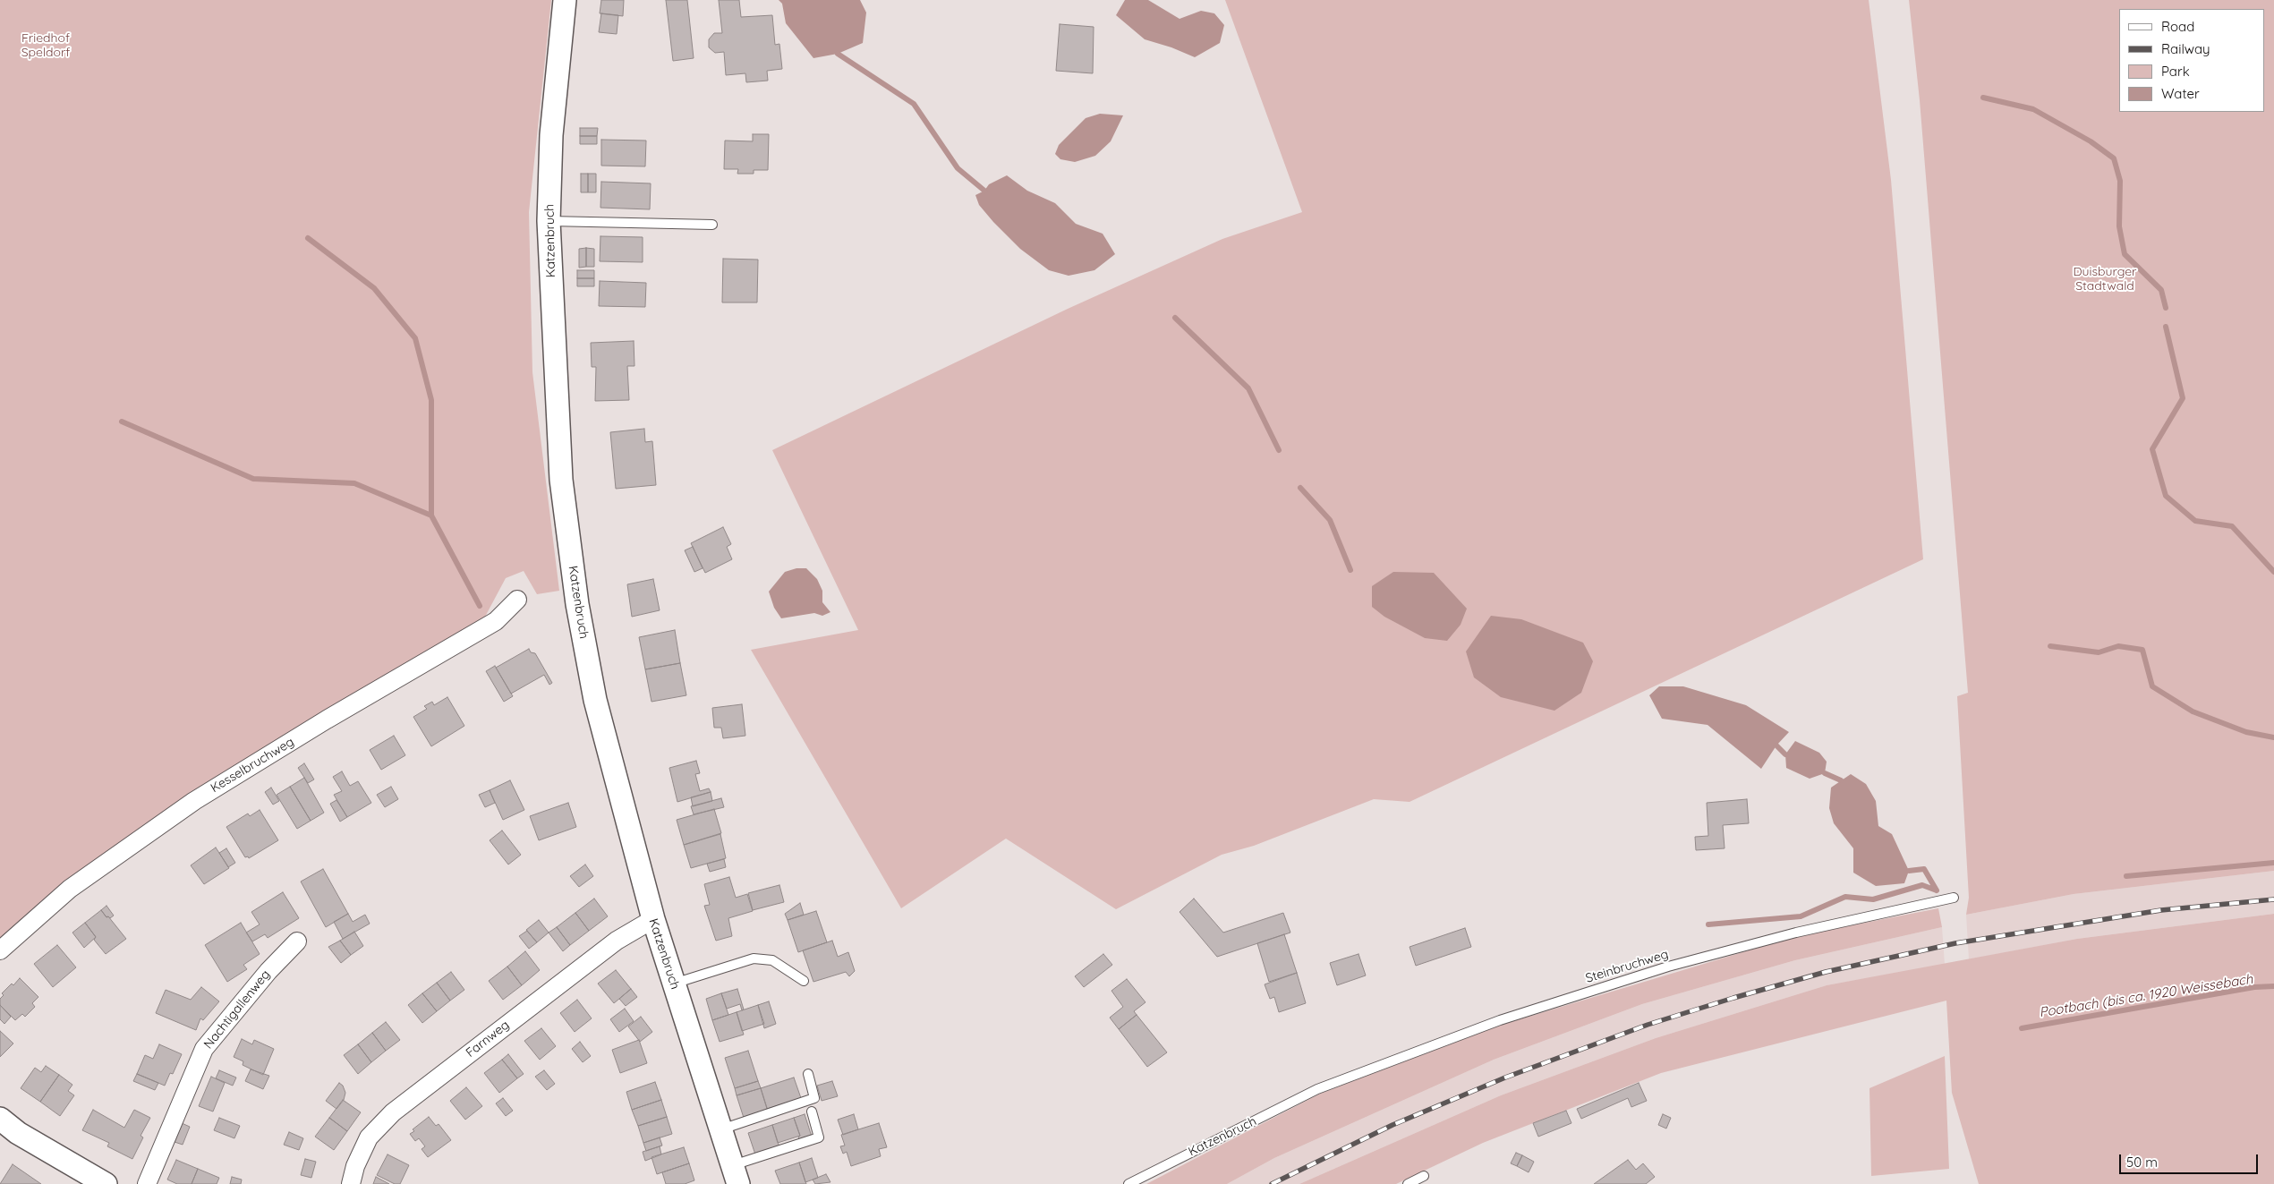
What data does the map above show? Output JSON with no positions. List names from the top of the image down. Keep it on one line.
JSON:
{"streets":{"street":["Katzenbruch","Kesselbruchweg","Nachtigallenweg","Farnweg"],"lane":["Steinbruchweg"]},"crossings":[["Katzenbruch","Steinbruchweg"],["Katzenbruch","Farnweg"]],"water":["Pootbach (bis ca. 1920 Weissebach"],"parks":["Friedhof Speldorf","Duisburger Stadtwald"],"legend":["Road","Railway","Park","Water"],"scale_bar":"50 m"}
